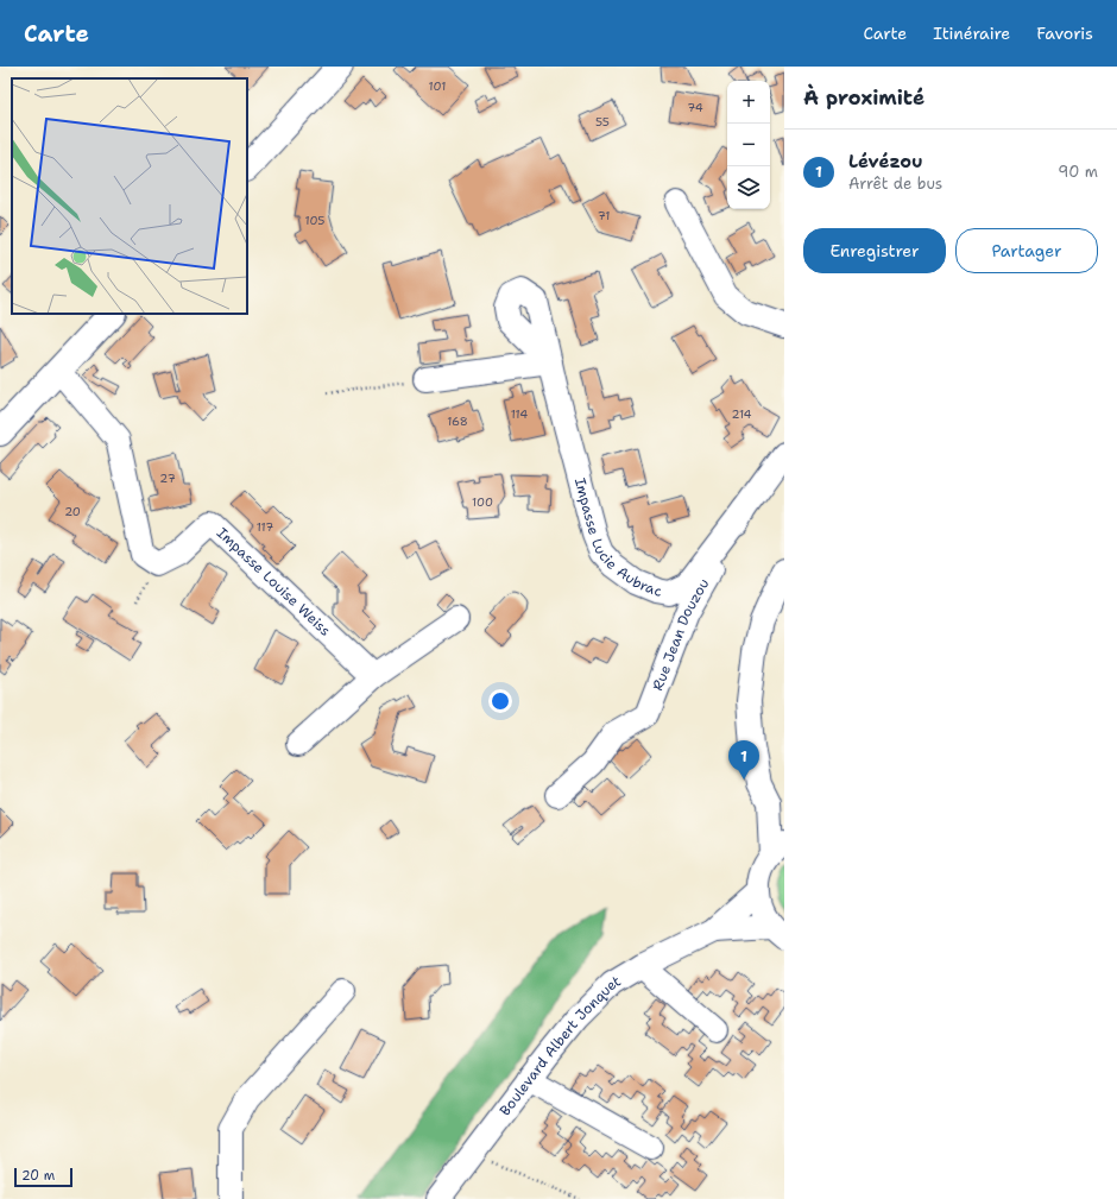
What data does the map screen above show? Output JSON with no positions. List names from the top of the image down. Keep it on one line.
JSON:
{"streets":{"street":["Impasse Lucie Aubrac","Impasse Louise Weiss","Rue Jean Douzou","Boulevard Albert Jonquet"]},"crossings":[["Impasse Lucie Aubrac","Rue Jean Douzou"]],"house_numbers":["101","74","55","71","105","114","214","168","27","100","20","117"],"scale_bar":"20 m","page":{"header":"Carte","nav":["Carte","Itinéraire","Favoris"],"heading":"À proximité","map_buttons":["+","−"],"list":[{"mark":"1","name":"Lévézou","note":"Arrêt de bus","value":"90 m"}],"buttons":["Enregistrer","Partager"],"pins":"1","scale":"20 m"}}
